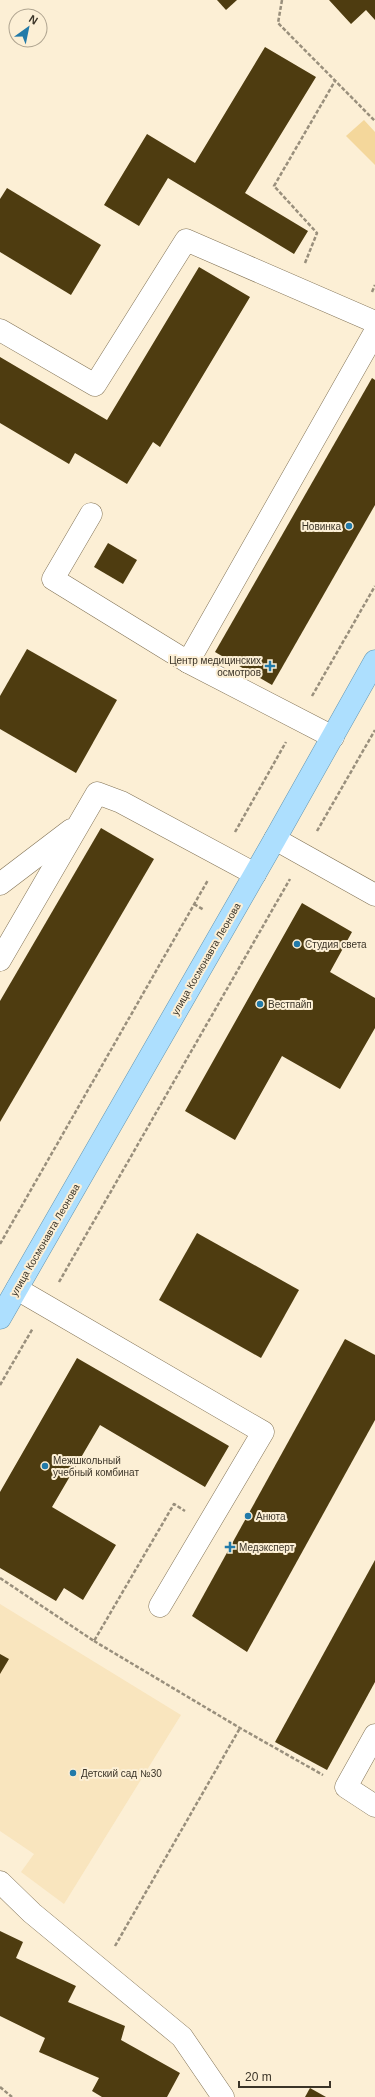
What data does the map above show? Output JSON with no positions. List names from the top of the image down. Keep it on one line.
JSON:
{"streets":{"main road":["улица Космонавта Леонова"]},"places":{"other":["Новинка","Студия света","Вестпайп","Межшкольный учебный комбинат","Анюта","Детский сад №30"],"health":["Центр медицинских осмотров","Медэксперт"]},"scale_bar":"20 m","north":"top right"}
